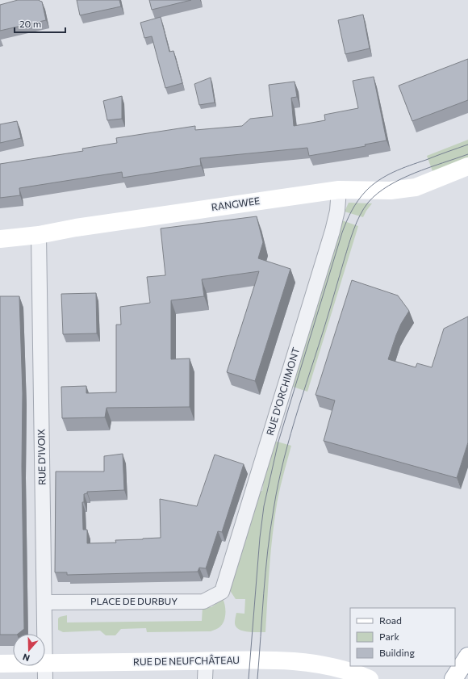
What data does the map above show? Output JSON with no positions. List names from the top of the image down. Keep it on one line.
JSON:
{"streets":{"street":["RANGWEE","RUE D'ORCHIMONT","RUE D'IVOIX","PLACE DE DURBUY","RUE DE NEUFCHÂTEAU"]},"crossings":[["RANGWEE","RUE D'ORCHIMONT"],["RANGWEE","RUE D'IVOIX"],["RUE D'ORCHIMONT","PLACE DE DURBUY"],["RUE D'IVOIX","PLACE DE DURBUY"],["RUE D'IVOIX","RUE DE NEUFCHÂTEAU"]],"legend":["Road","Park","Building"],"scale_bar":"20 m","north":"bottom"}
